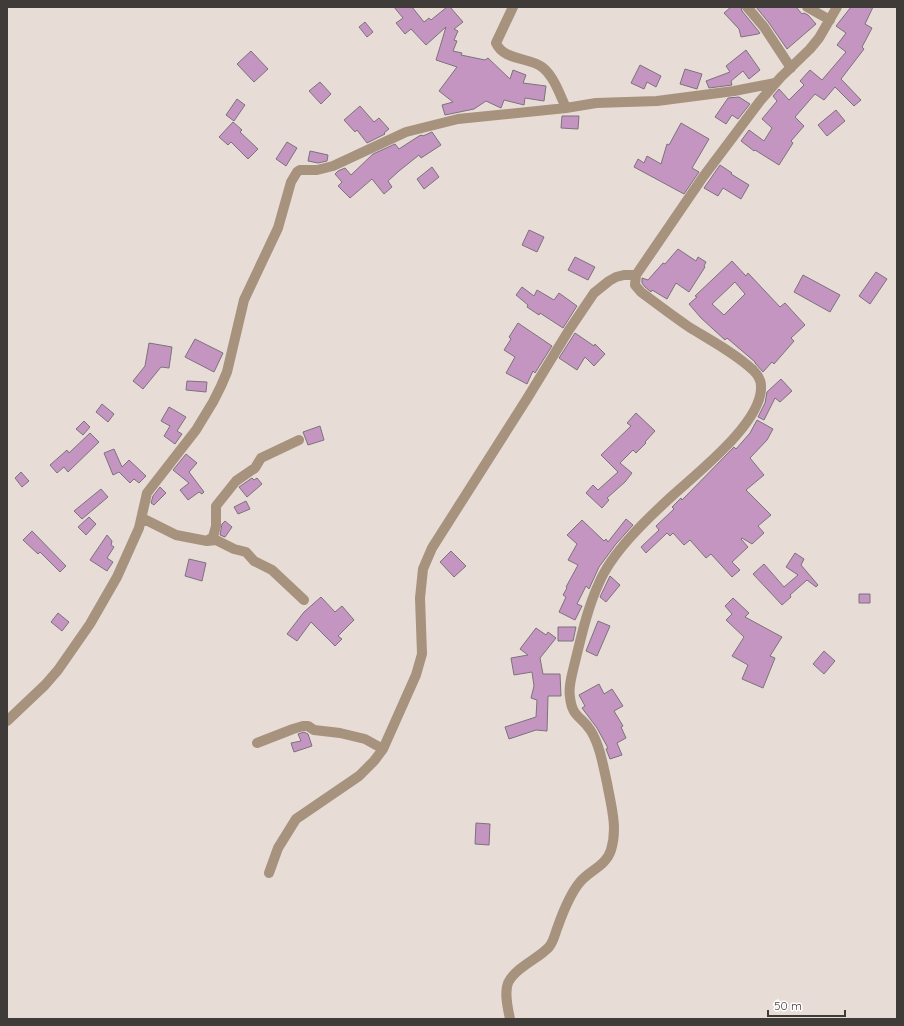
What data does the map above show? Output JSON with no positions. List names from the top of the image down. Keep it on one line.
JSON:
{"scale_bar":"50 m"}
